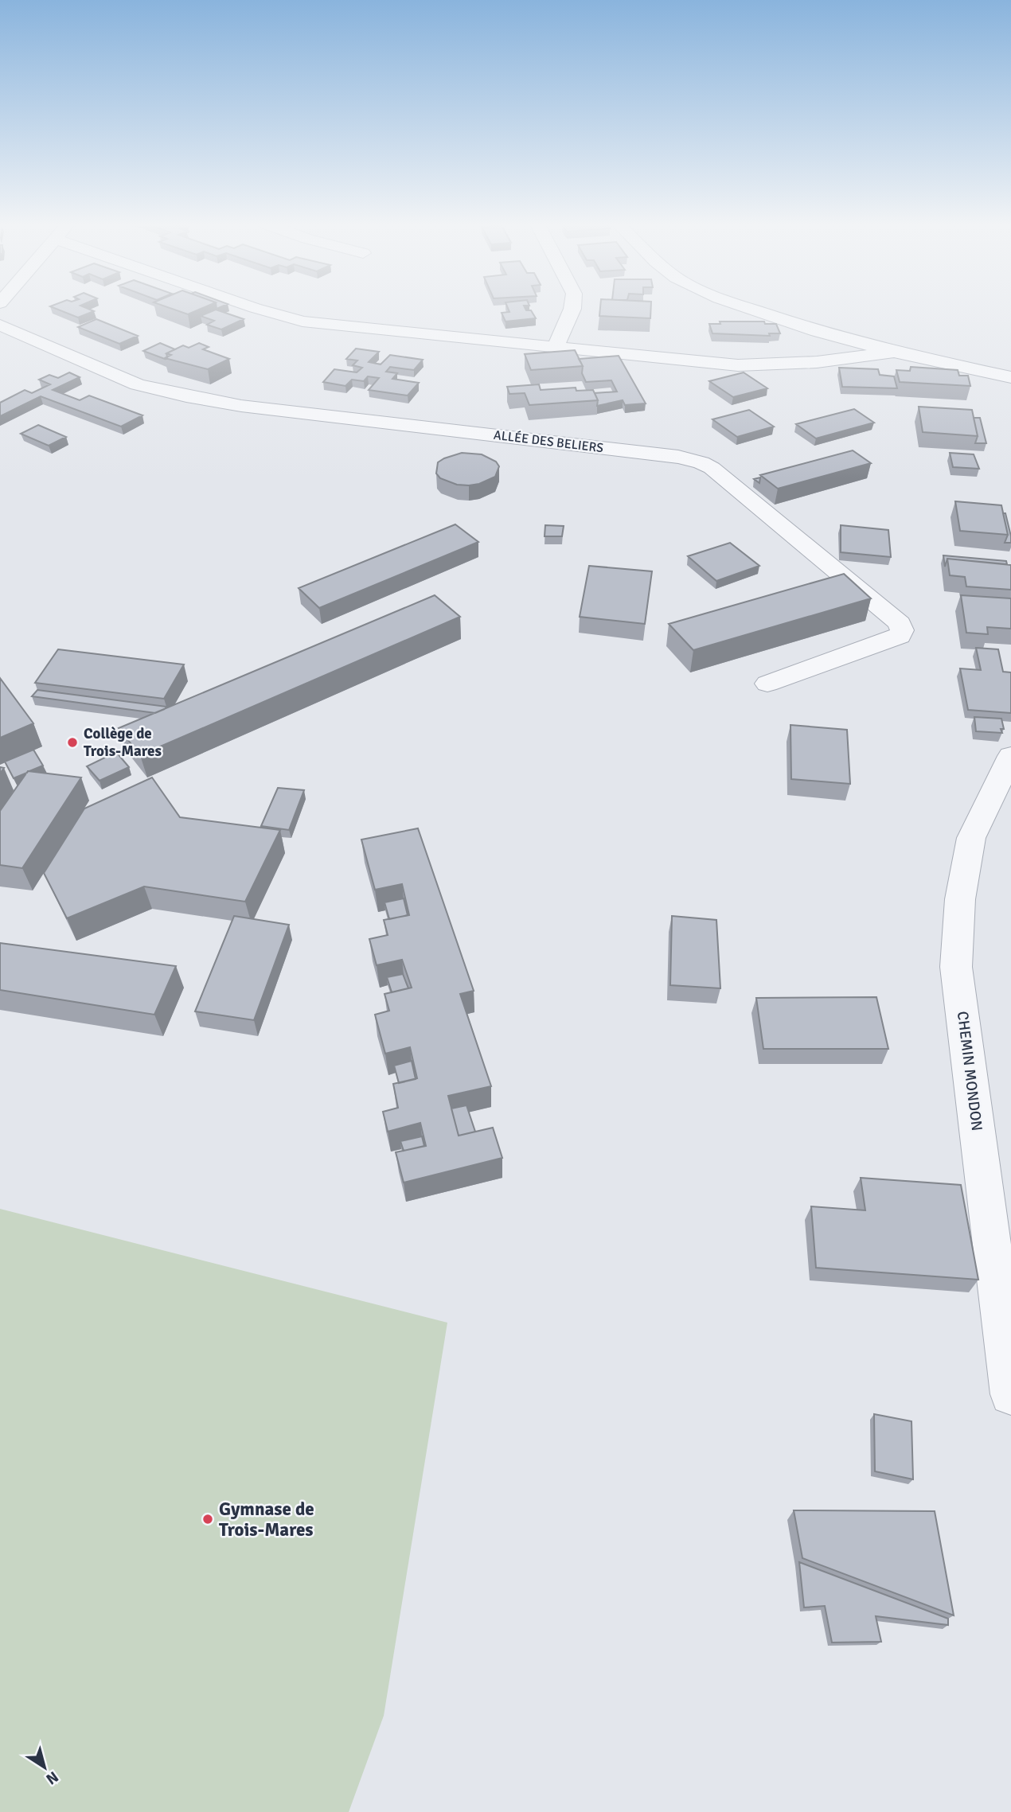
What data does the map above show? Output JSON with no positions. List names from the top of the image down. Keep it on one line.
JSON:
{"streets":{"street":["ALLÉE DES BELIERS","CHEMIN MONDON"]},"places":["Collège de Trois-Mares","Gymnase de Trois-Mares"],"north":"bottom right"}
